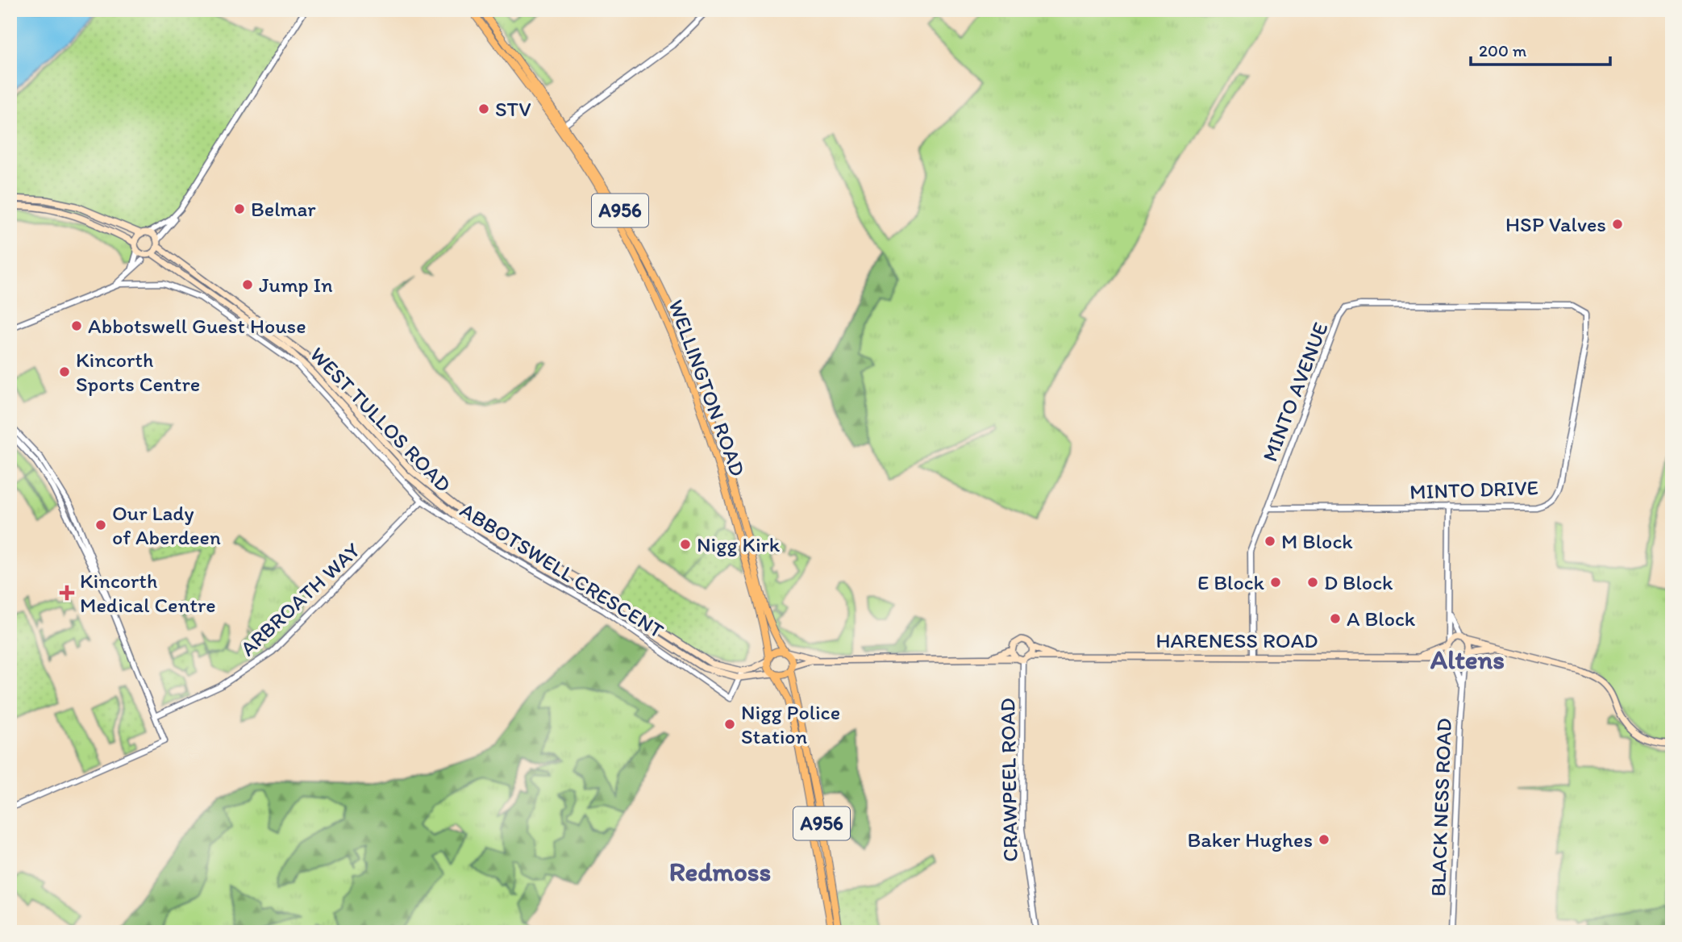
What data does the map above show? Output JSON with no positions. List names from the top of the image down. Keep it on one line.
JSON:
{"streets":{"main road":["A956","WELLINGTON ROAD","WEST TULLOS ROAD","HARENESS ROAD"],"street":["MINTO AVENUE","MINTO DRIVE","ABBOTSWELL CRESCENT","ARBROATH WAY","CRAWPEEL ROAD","BLACK NESS ROAD"]},"crossings":[["A956","WELLINGTON ROAD"],["A956","WEST TULLOS ROAD"],["WELLINGTON ROAD","WEST TULLOS ROAD"],["MINTO AVENUE","MINTO DRIVE"],["MINTO AVENUE","HARENESS ROAD"],["WEST TULLOS ROAD","ABBOTSWELL CRESCENT"],["ABBOTSWELL CRESCENT","ARBROATH WAY"],["HARENESS ROAD","CRAWPEEL ROAD"],["HARENESS ROAD","BLACK NESS ROAD"]],"districts":["Altens","Redmoss"],"places":{"other":["STV","Belmar","HSP Valves","Jump In","Abbotswell Guest House","Kincorth Sports Centre","Our Lady of Aberdeen","M Block","Nigg Kirk","E Block","D Block","A Block","Nigg Police Station","Baker Hughes"],"health":["Kincorth Medical Centre"]},"scale_bar":"200 m"}
